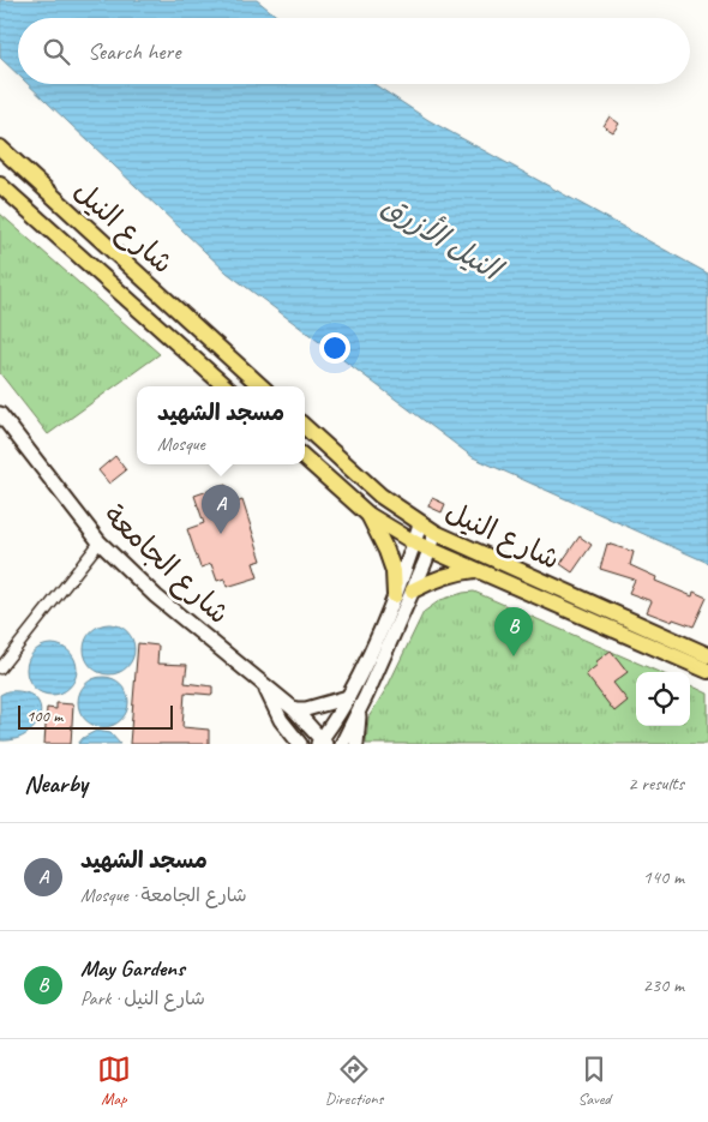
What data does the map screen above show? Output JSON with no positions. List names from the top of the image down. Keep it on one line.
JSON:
{"streets":{"main road":["شارع النيل","شارع الجامعة"]},"water":["النيل الأزرق"],"scale_bar":"100 m","page":{"search":"Search here","popup":["مسجد الشهيد","Mosque"],"pins":["A","B"],"scale":"100 m","heading":["Nearby","2 results"],"list":[{"mark":"A","name":"مسجد الشهيد","note":"Mosque · شارع الجامعة","value":"140 m"},{"mark":"B","name":"May Gardens","note":"Park · شارع النيل","value":"230 m"}],"nav":["Map","Directions","Saved"]}}
